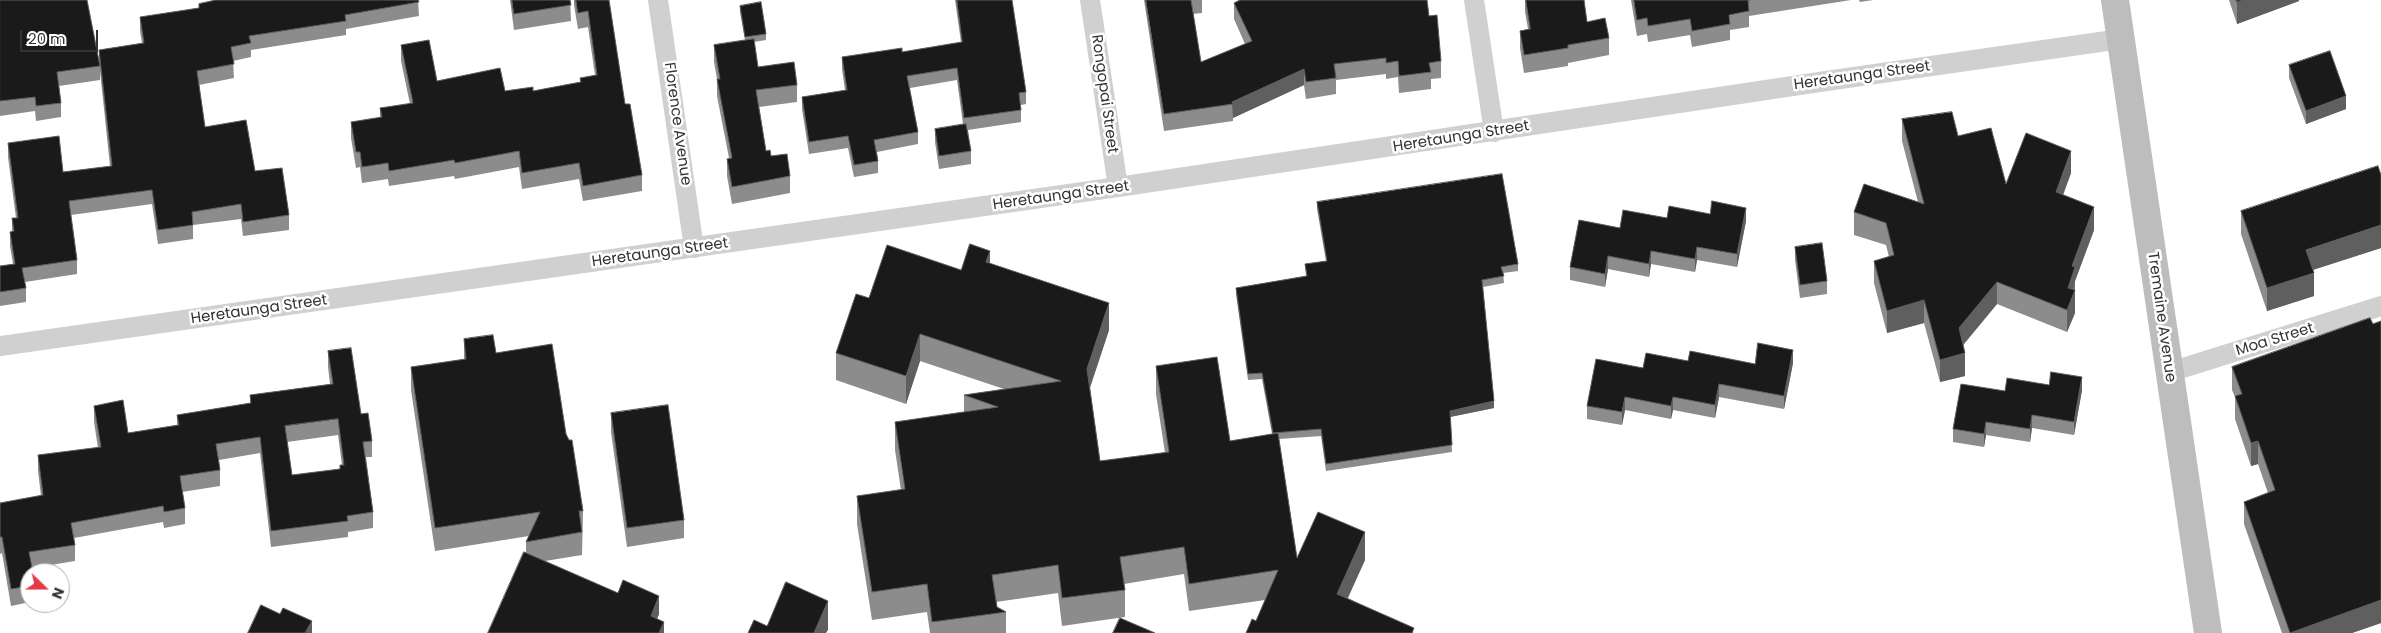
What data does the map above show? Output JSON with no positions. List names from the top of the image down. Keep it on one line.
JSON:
{"streets":{"main road":["Tremaine Avenue"],"street":["Heretaunga Street","Rongopai Street","Florence Avenue","Moa Street"]},"crossings":[["Heretaunga Street","Rongopai Street"],["Heretaunga Street","Florence Avenue"],["Heretaunga Street","Tremaine Avenue"],["Tremaine Avenue","Moa Street"]],"scale_bar":"20 m","north":"right"}
